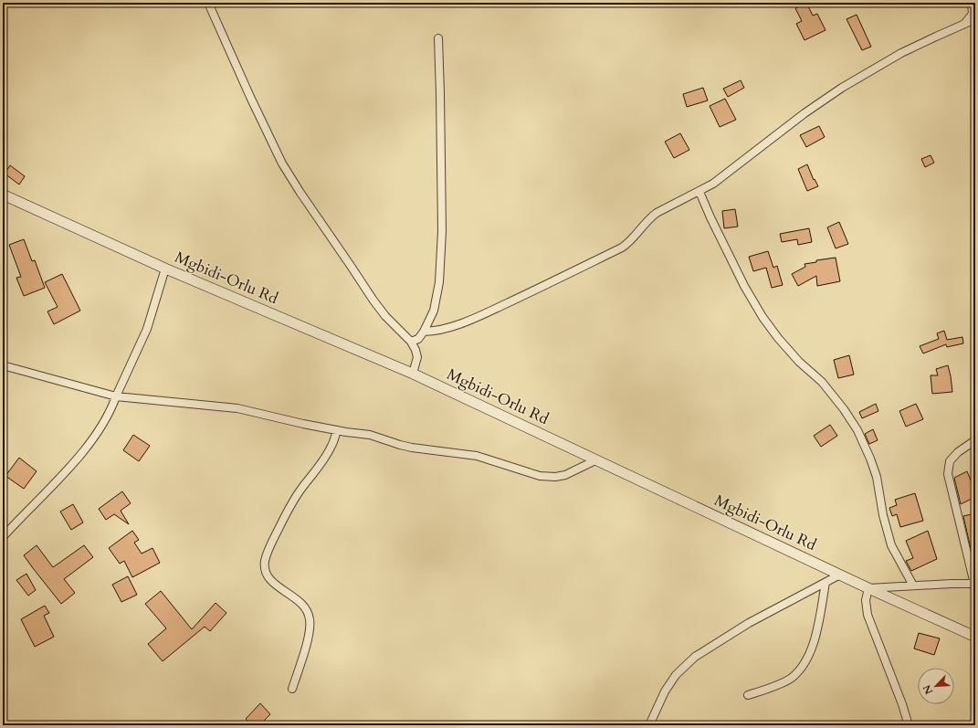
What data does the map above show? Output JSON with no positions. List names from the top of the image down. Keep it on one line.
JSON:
{"streets":{"main road":["Mgbidi-Orlu Rd"]},"north":"bottom left"}
